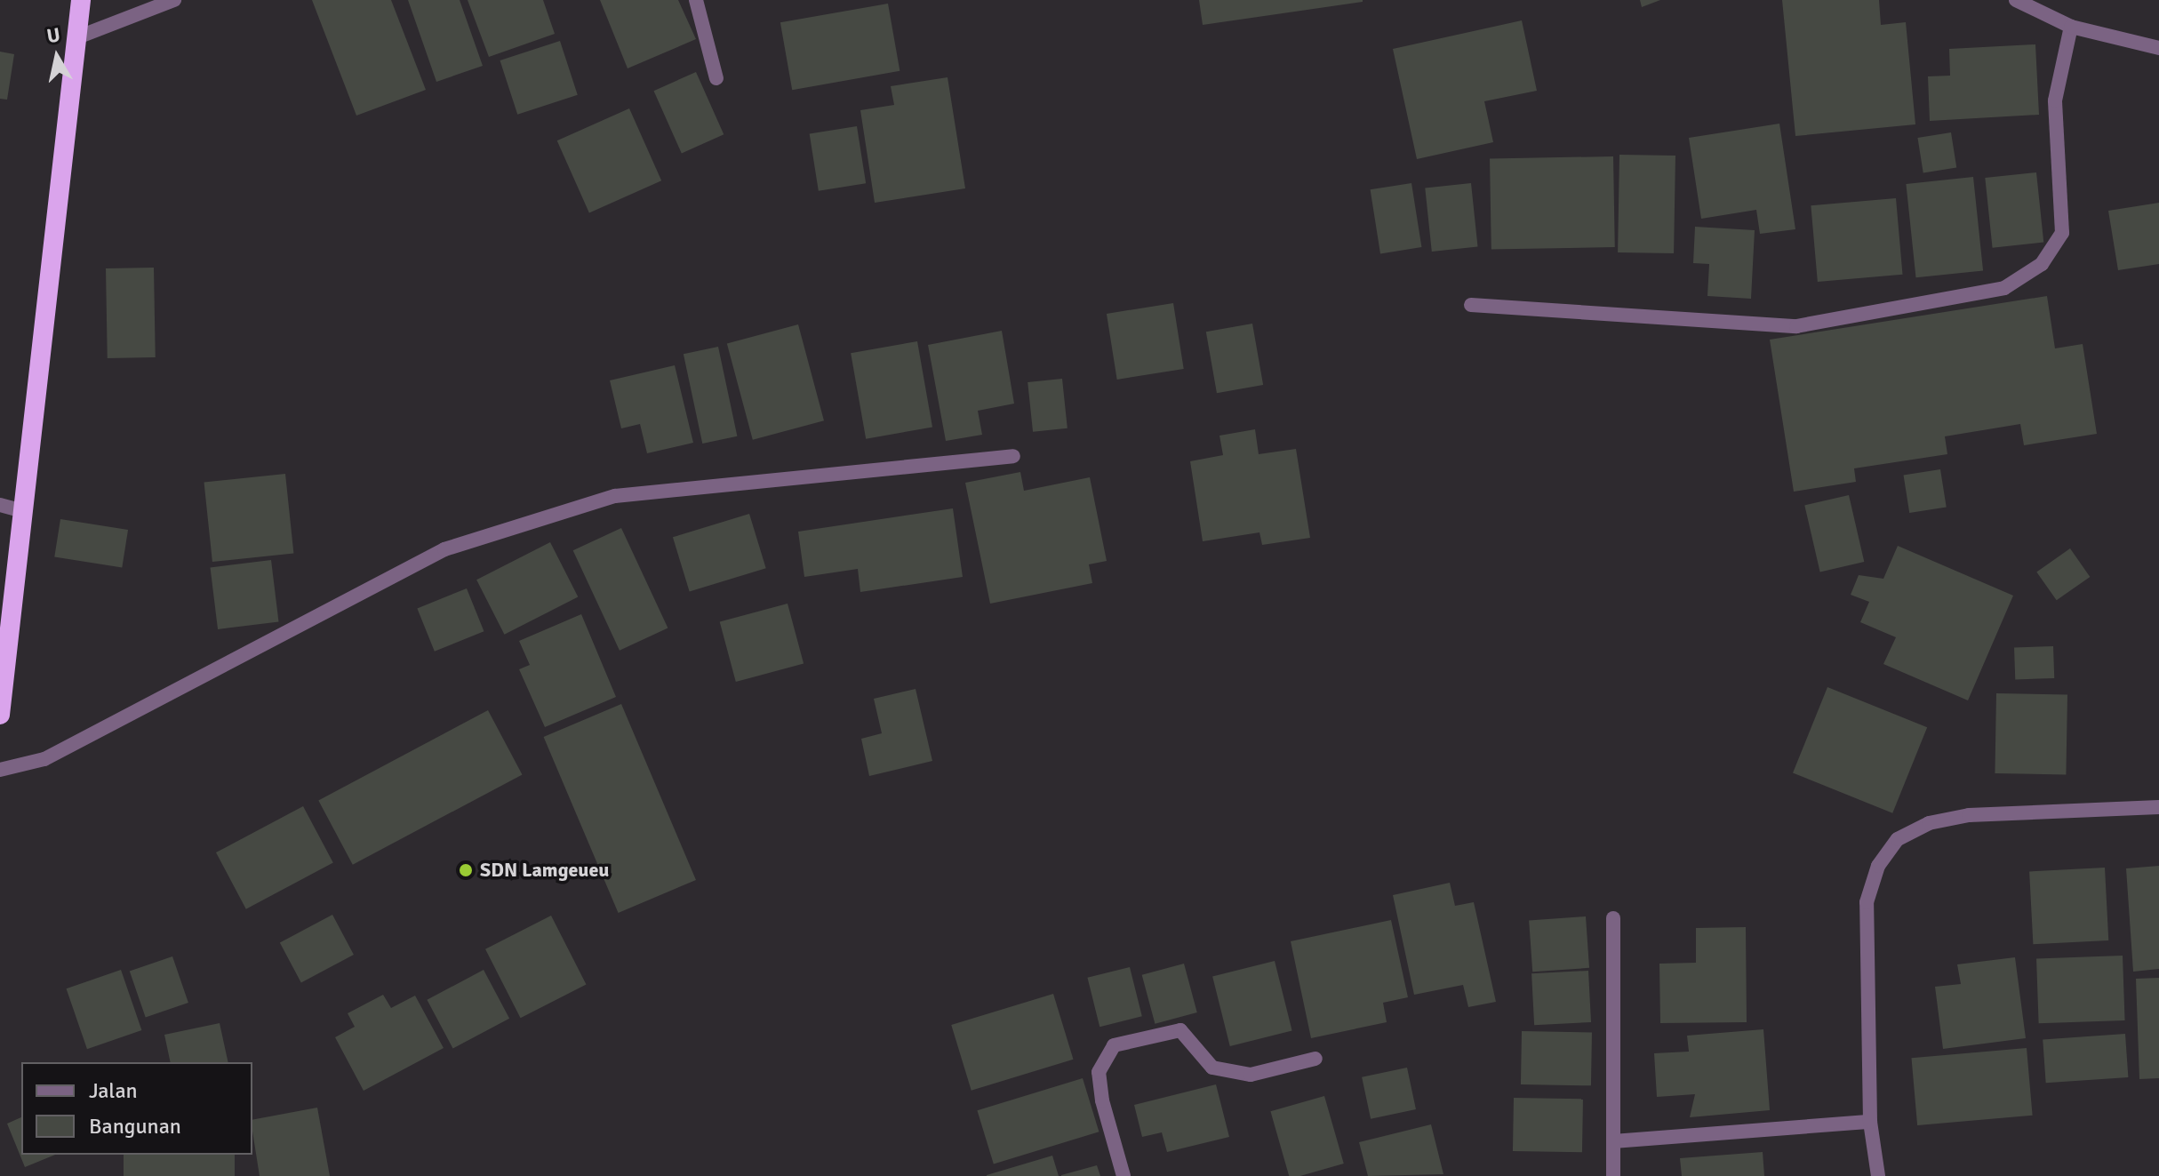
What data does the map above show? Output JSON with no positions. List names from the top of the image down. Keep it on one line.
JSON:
{"places":["SDN Lamgeueu"],"legend":["Jalan","Bangunan"],"north":"top"}
